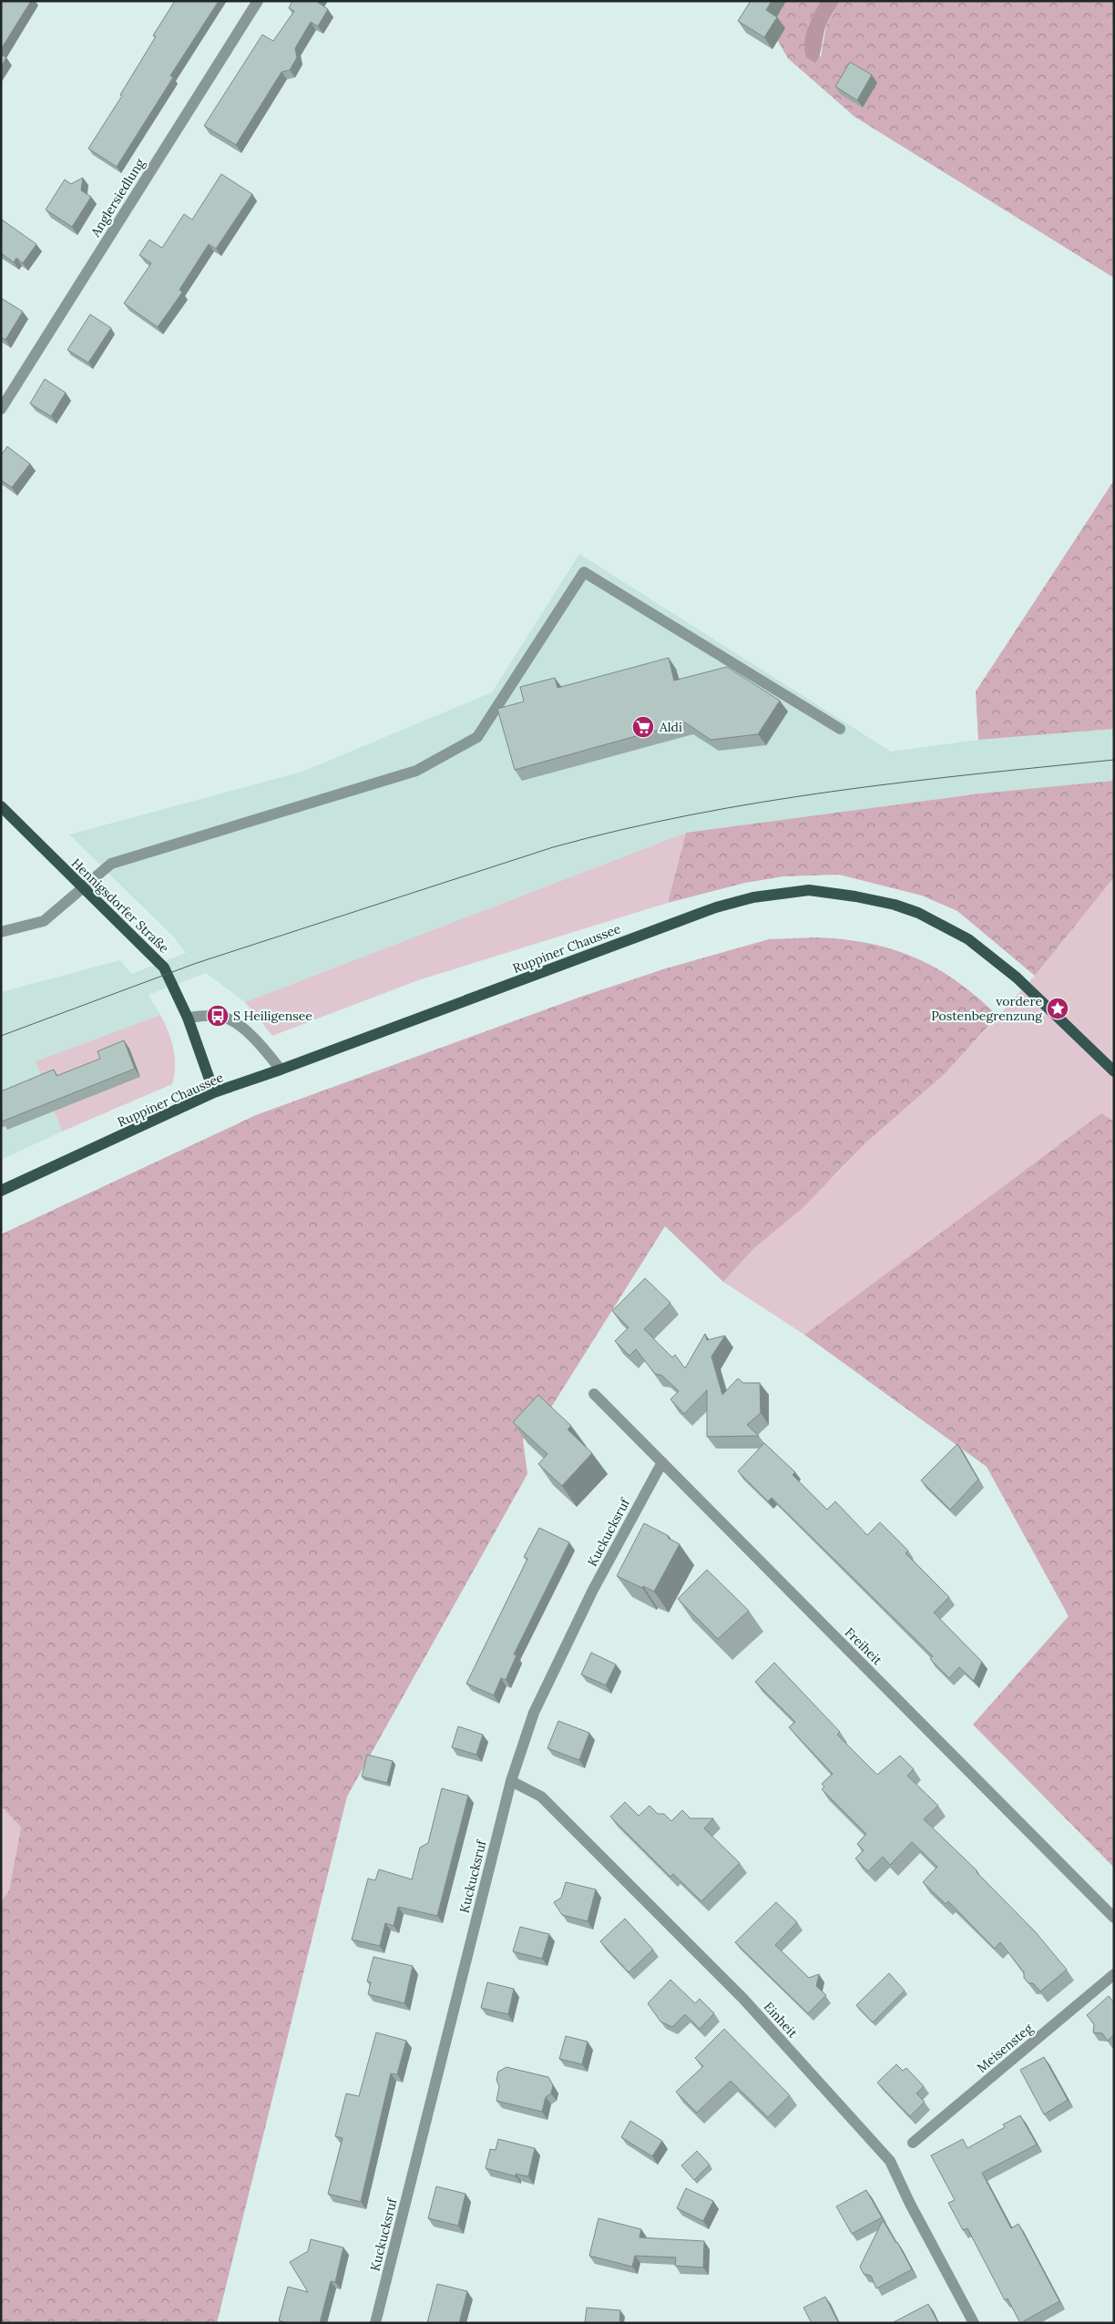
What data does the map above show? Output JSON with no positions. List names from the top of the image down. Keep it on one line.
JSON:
{"streets":{"main road":["Hennigsdorfer Straße","Ruppiner Chaussee"],"street":["Anglersiedlung","Kuckucksruf","Freiheit","Einheit","Meisensteg"]},"crossings":[["Hennigsdorfer Straße","Ruppiner Chaussee"],["Kuckucksruf","Freiheit"],["Kuckucksruf","Einheit"]],"places":{"supermarket":["Aldi"],"place":["vordere Postenbegrenzung"],"bus stop":["S Heiligensee"]}}
